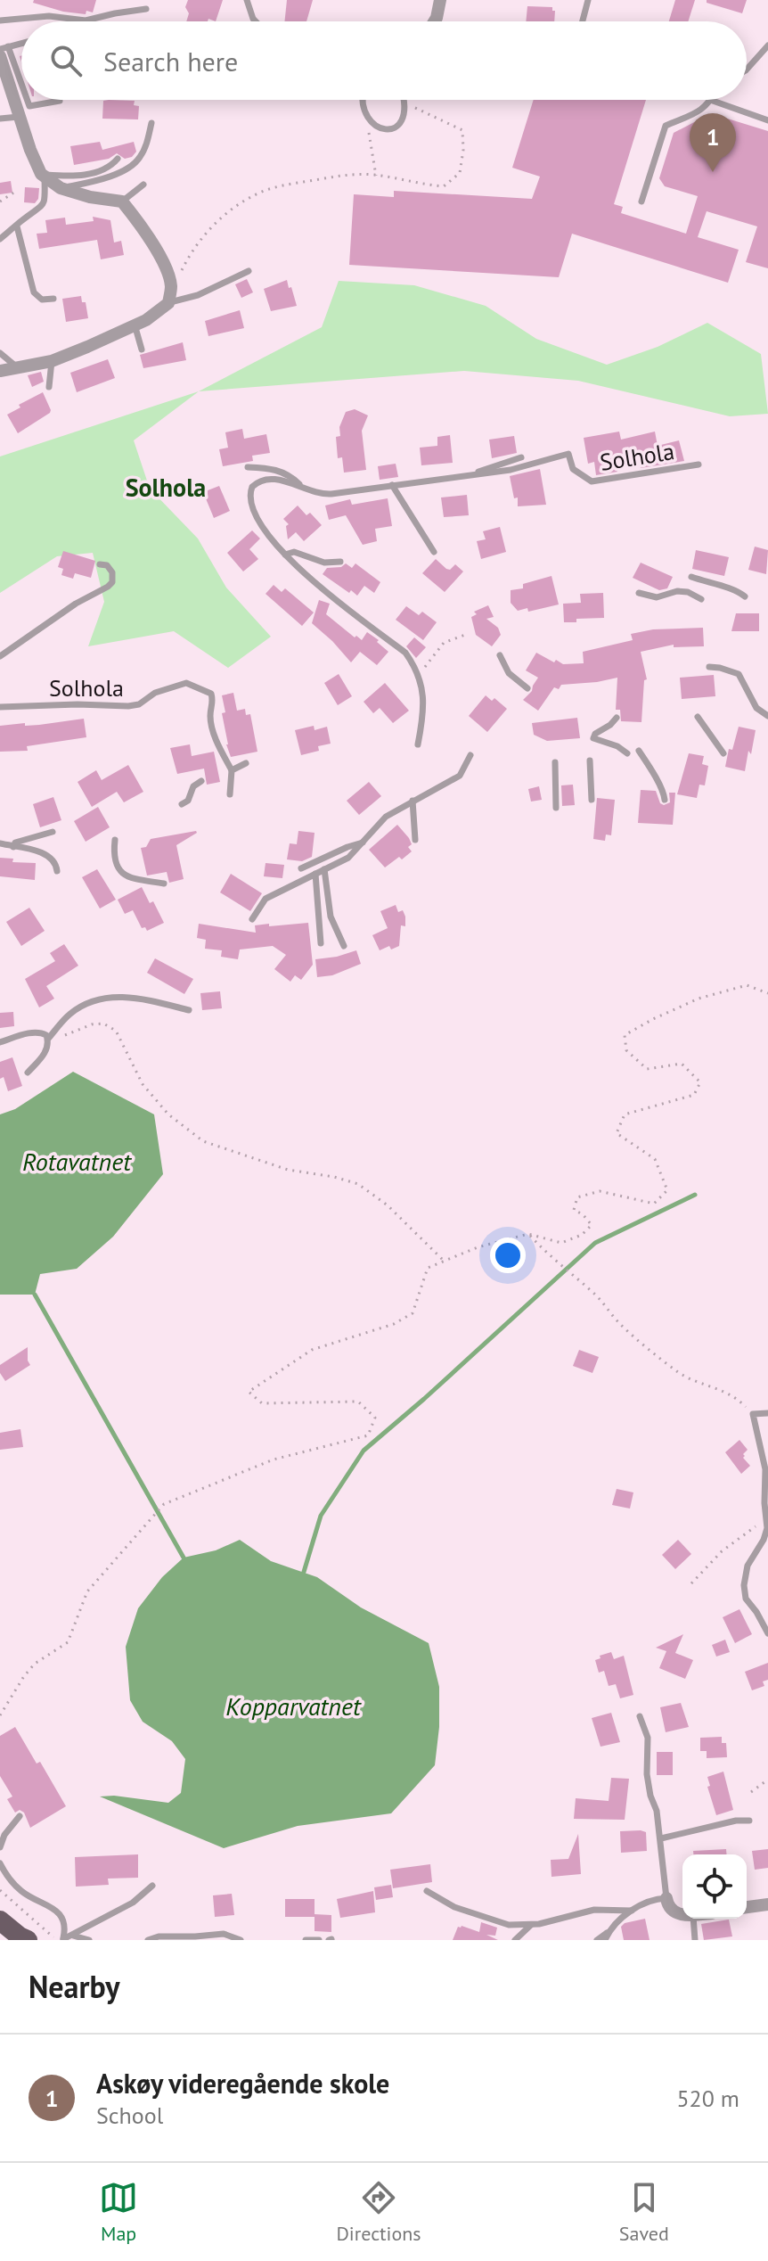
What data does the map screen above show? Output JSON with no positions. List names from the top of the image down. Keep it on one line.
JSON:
{"streets":{"lane":["Solhola"]},"districts":["Solhola"],"water":["Rotavatnet","Kopparvatnet"],"page":{"search":"Search here","pins":"1","heading":"Nearby","list":[{"mark":"1","name":"Askøy videregående skole","note":"School","value":"520 m"}],"nav":["Map","Directions","Saved"]}}
